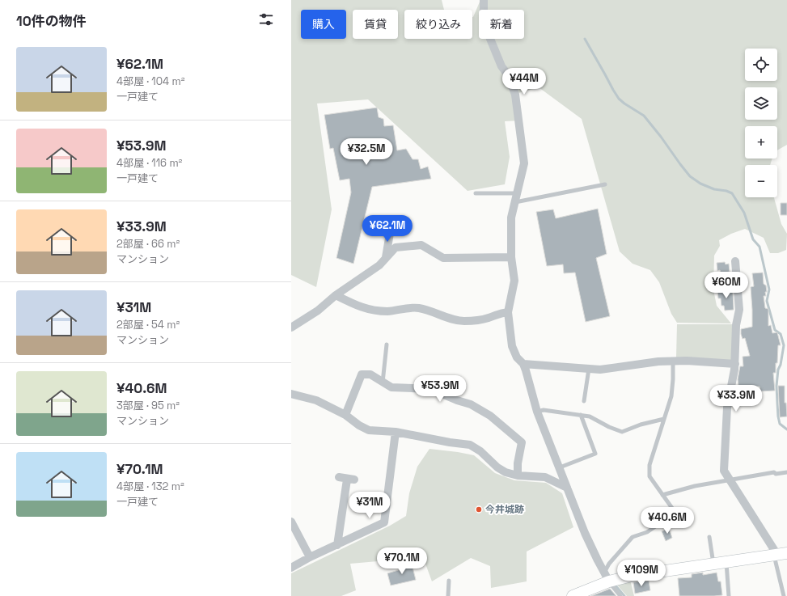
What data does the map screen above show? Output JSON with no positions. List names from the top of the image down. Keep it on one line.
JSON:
{"places":["今井城跡"],"page":{"heading":"10件の物件","chip":["購入","賃貸","絞り込み","新着"],"list":[{"name":"¥62.1M","note":"4部屋 · 104 m² · 一戸建て"},{"name":"¥53.9M","note":"4部屋 · 116 m² · 一戸建て"},{"name":"¥33.9M","note":"2部屋 · 66 m² · マンション"},{"name":"¥31M","note":"2部屋 · 54 m² · マンション"},{"name":"¥40.6M","note":"3部屋 · 95 m² · マンション"},{"name":"¥70.1M","note":"4部屋 · 132 m² · 一戸建て"}],"map_buttons":["+","−"],"price":["¥44M","¥32.5M","¥62.1M","¥60M","¥53.9M","¥33.9M","¥31M","¥40.6M","¥70.1M","¥109M"]}}
